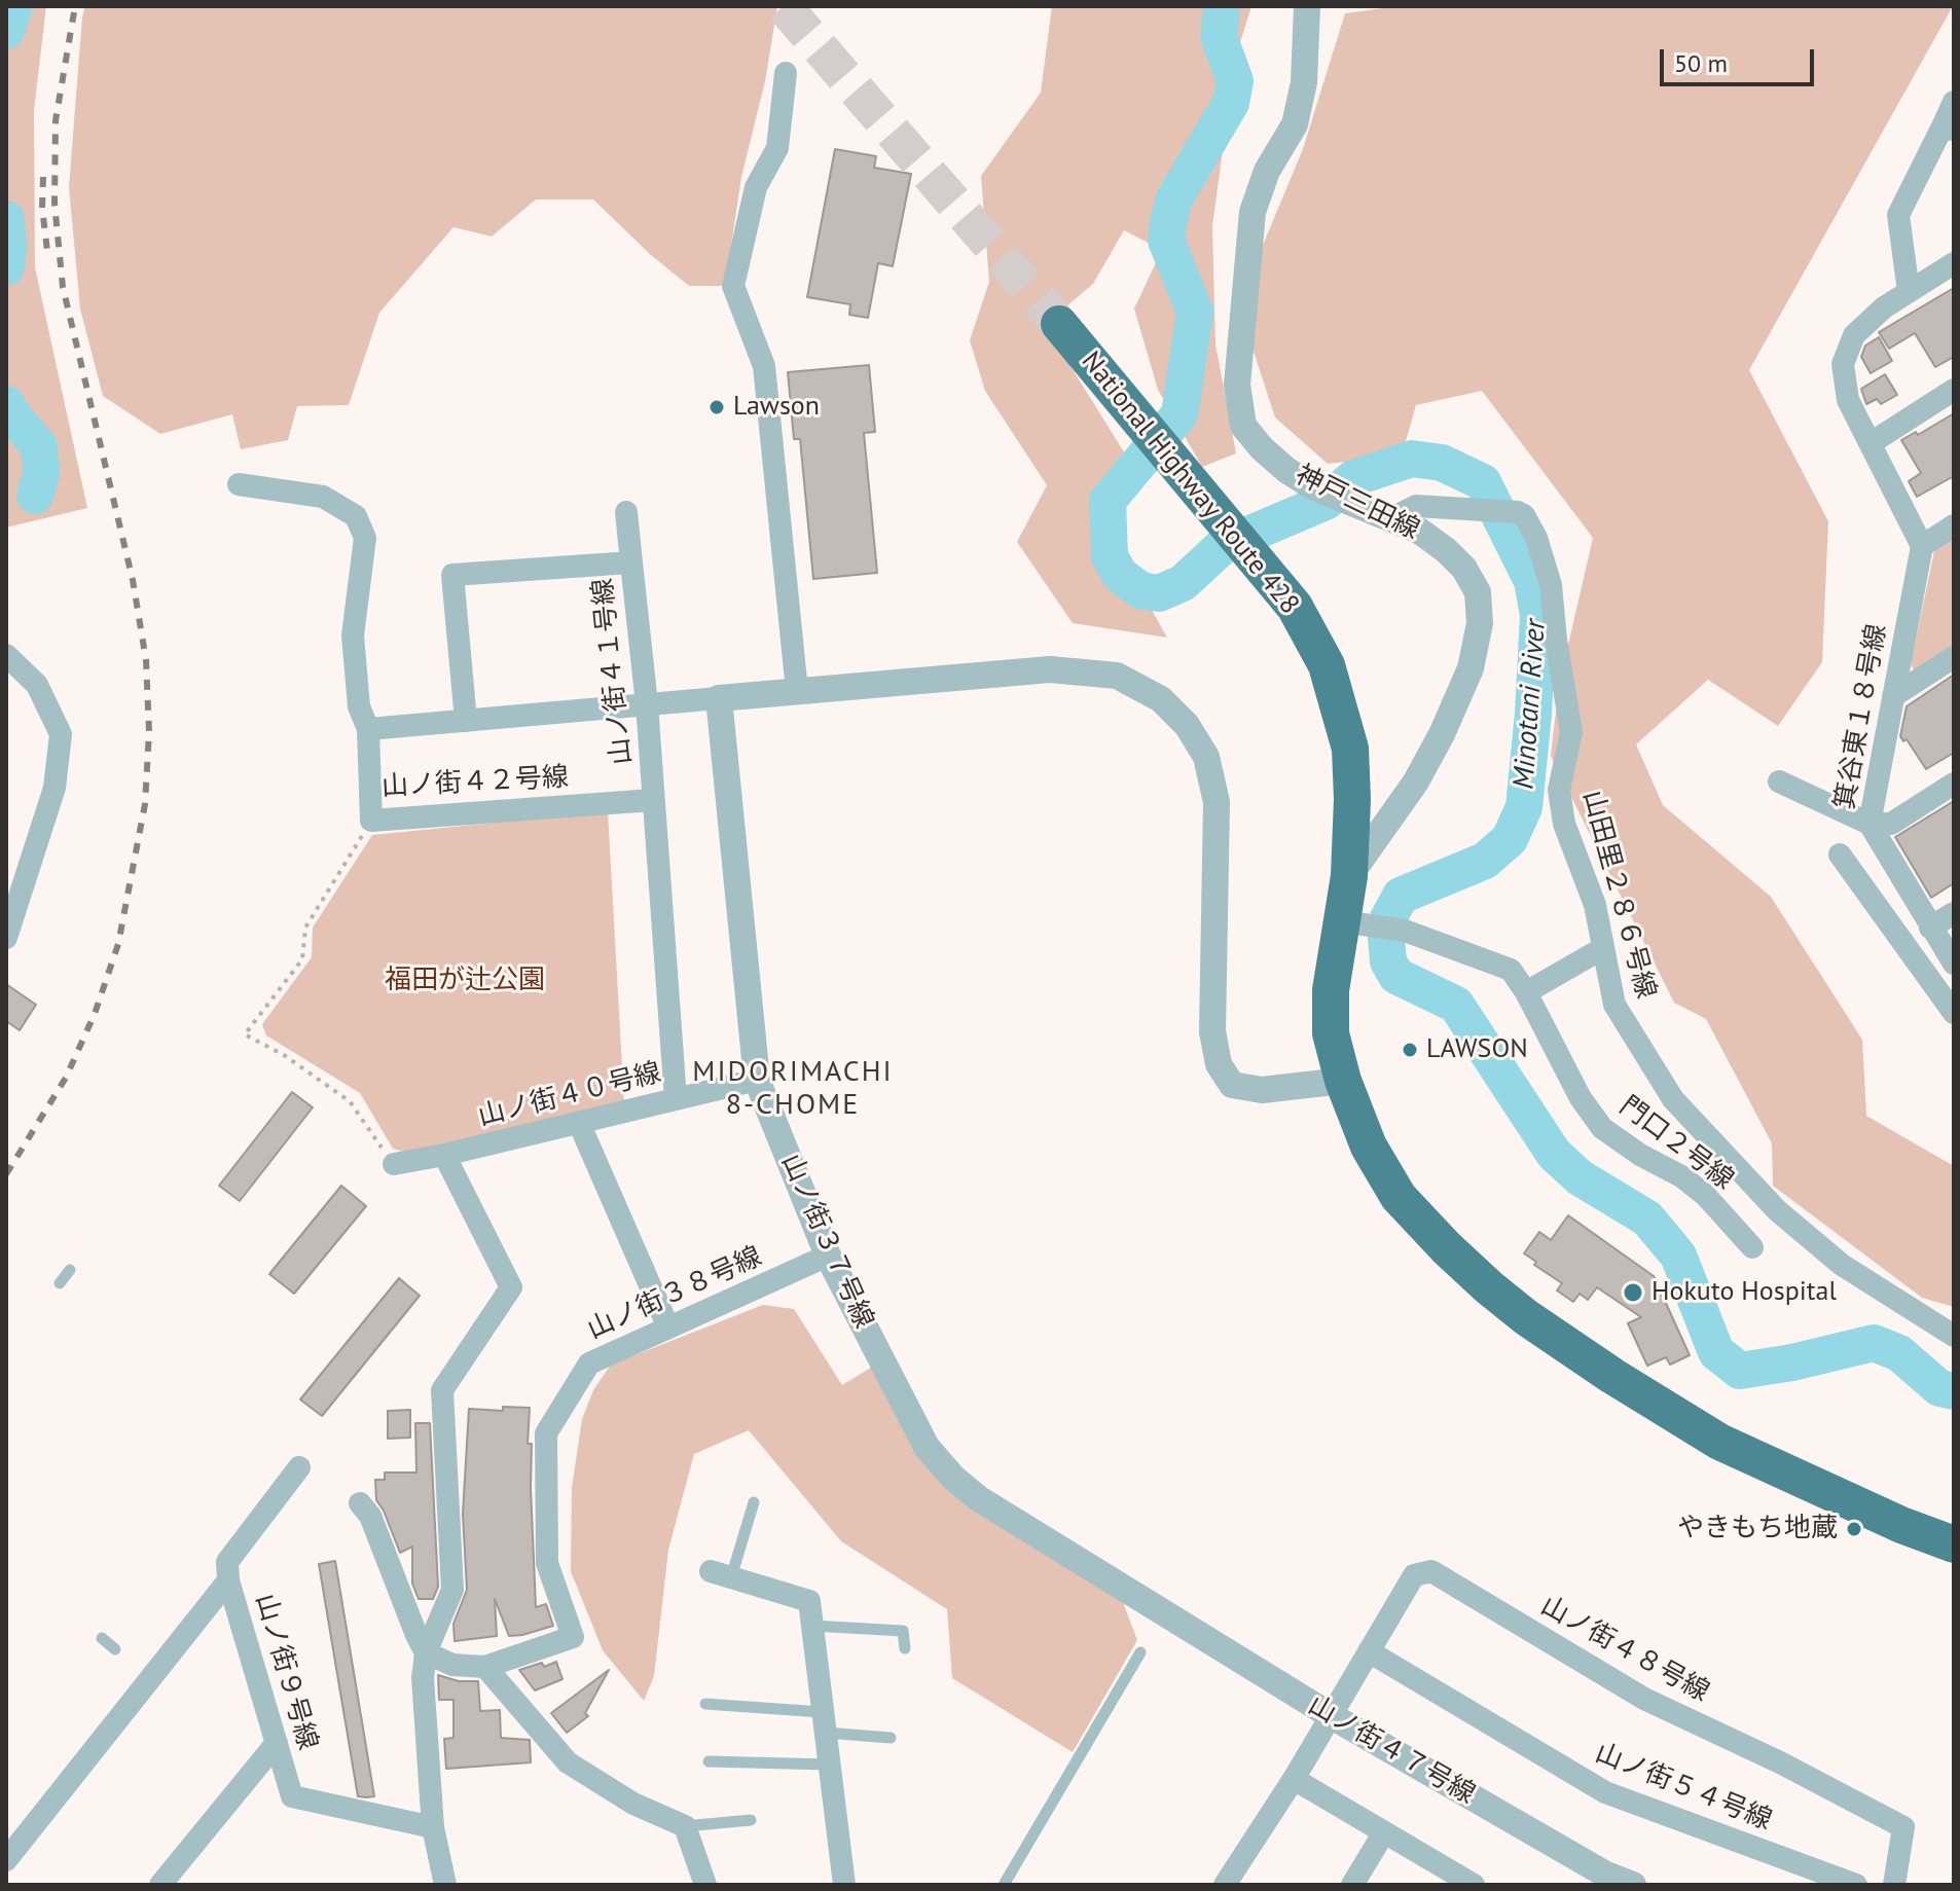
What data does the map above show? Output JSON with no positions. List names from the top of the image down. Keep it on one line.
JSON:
{"streets":{"highway":["National Highway Route 428"],"street":["神戸三田線","山ノ街４１号線","箕谷東１８号線","山ノ街４２号線","山田里２８６号線","山ノ街４０号線","門口２号線","山ノ街３７号線","山ノ街３８号線","山ノ街４８号線","山ノ街９号線","山ノ街４７号線","山ノ街５４号線"]},"crossings":[["National Highway Route 428","神戸三田線"],["National Highway Route 428","門口２号線"],["神戸三田線","山田里２８６号線"],["山ノ街４１号線","山ノ街４２号線"],["山ノ街４１号線","山ノ街４０号線"],["山ノ街４０号線","山ノ街３７号線"],["山ノ街３７号線","山ノ街３８号線"],["山ノ街３７号線","山ノ街４７号線"],["山ノ街４８号線","山ノ街４７号線"],["山ノ街４８号線","山ノ街５４号線"]],"districts":["MIDORIMACHI 8-CHOME"],"water":["Minotani River"],"parks":["福田が辻公園"],"places":["Lawson","LAWSON","Hokuto Hospital","やきもち地蔵"],"scale_bar":"50 m"}
